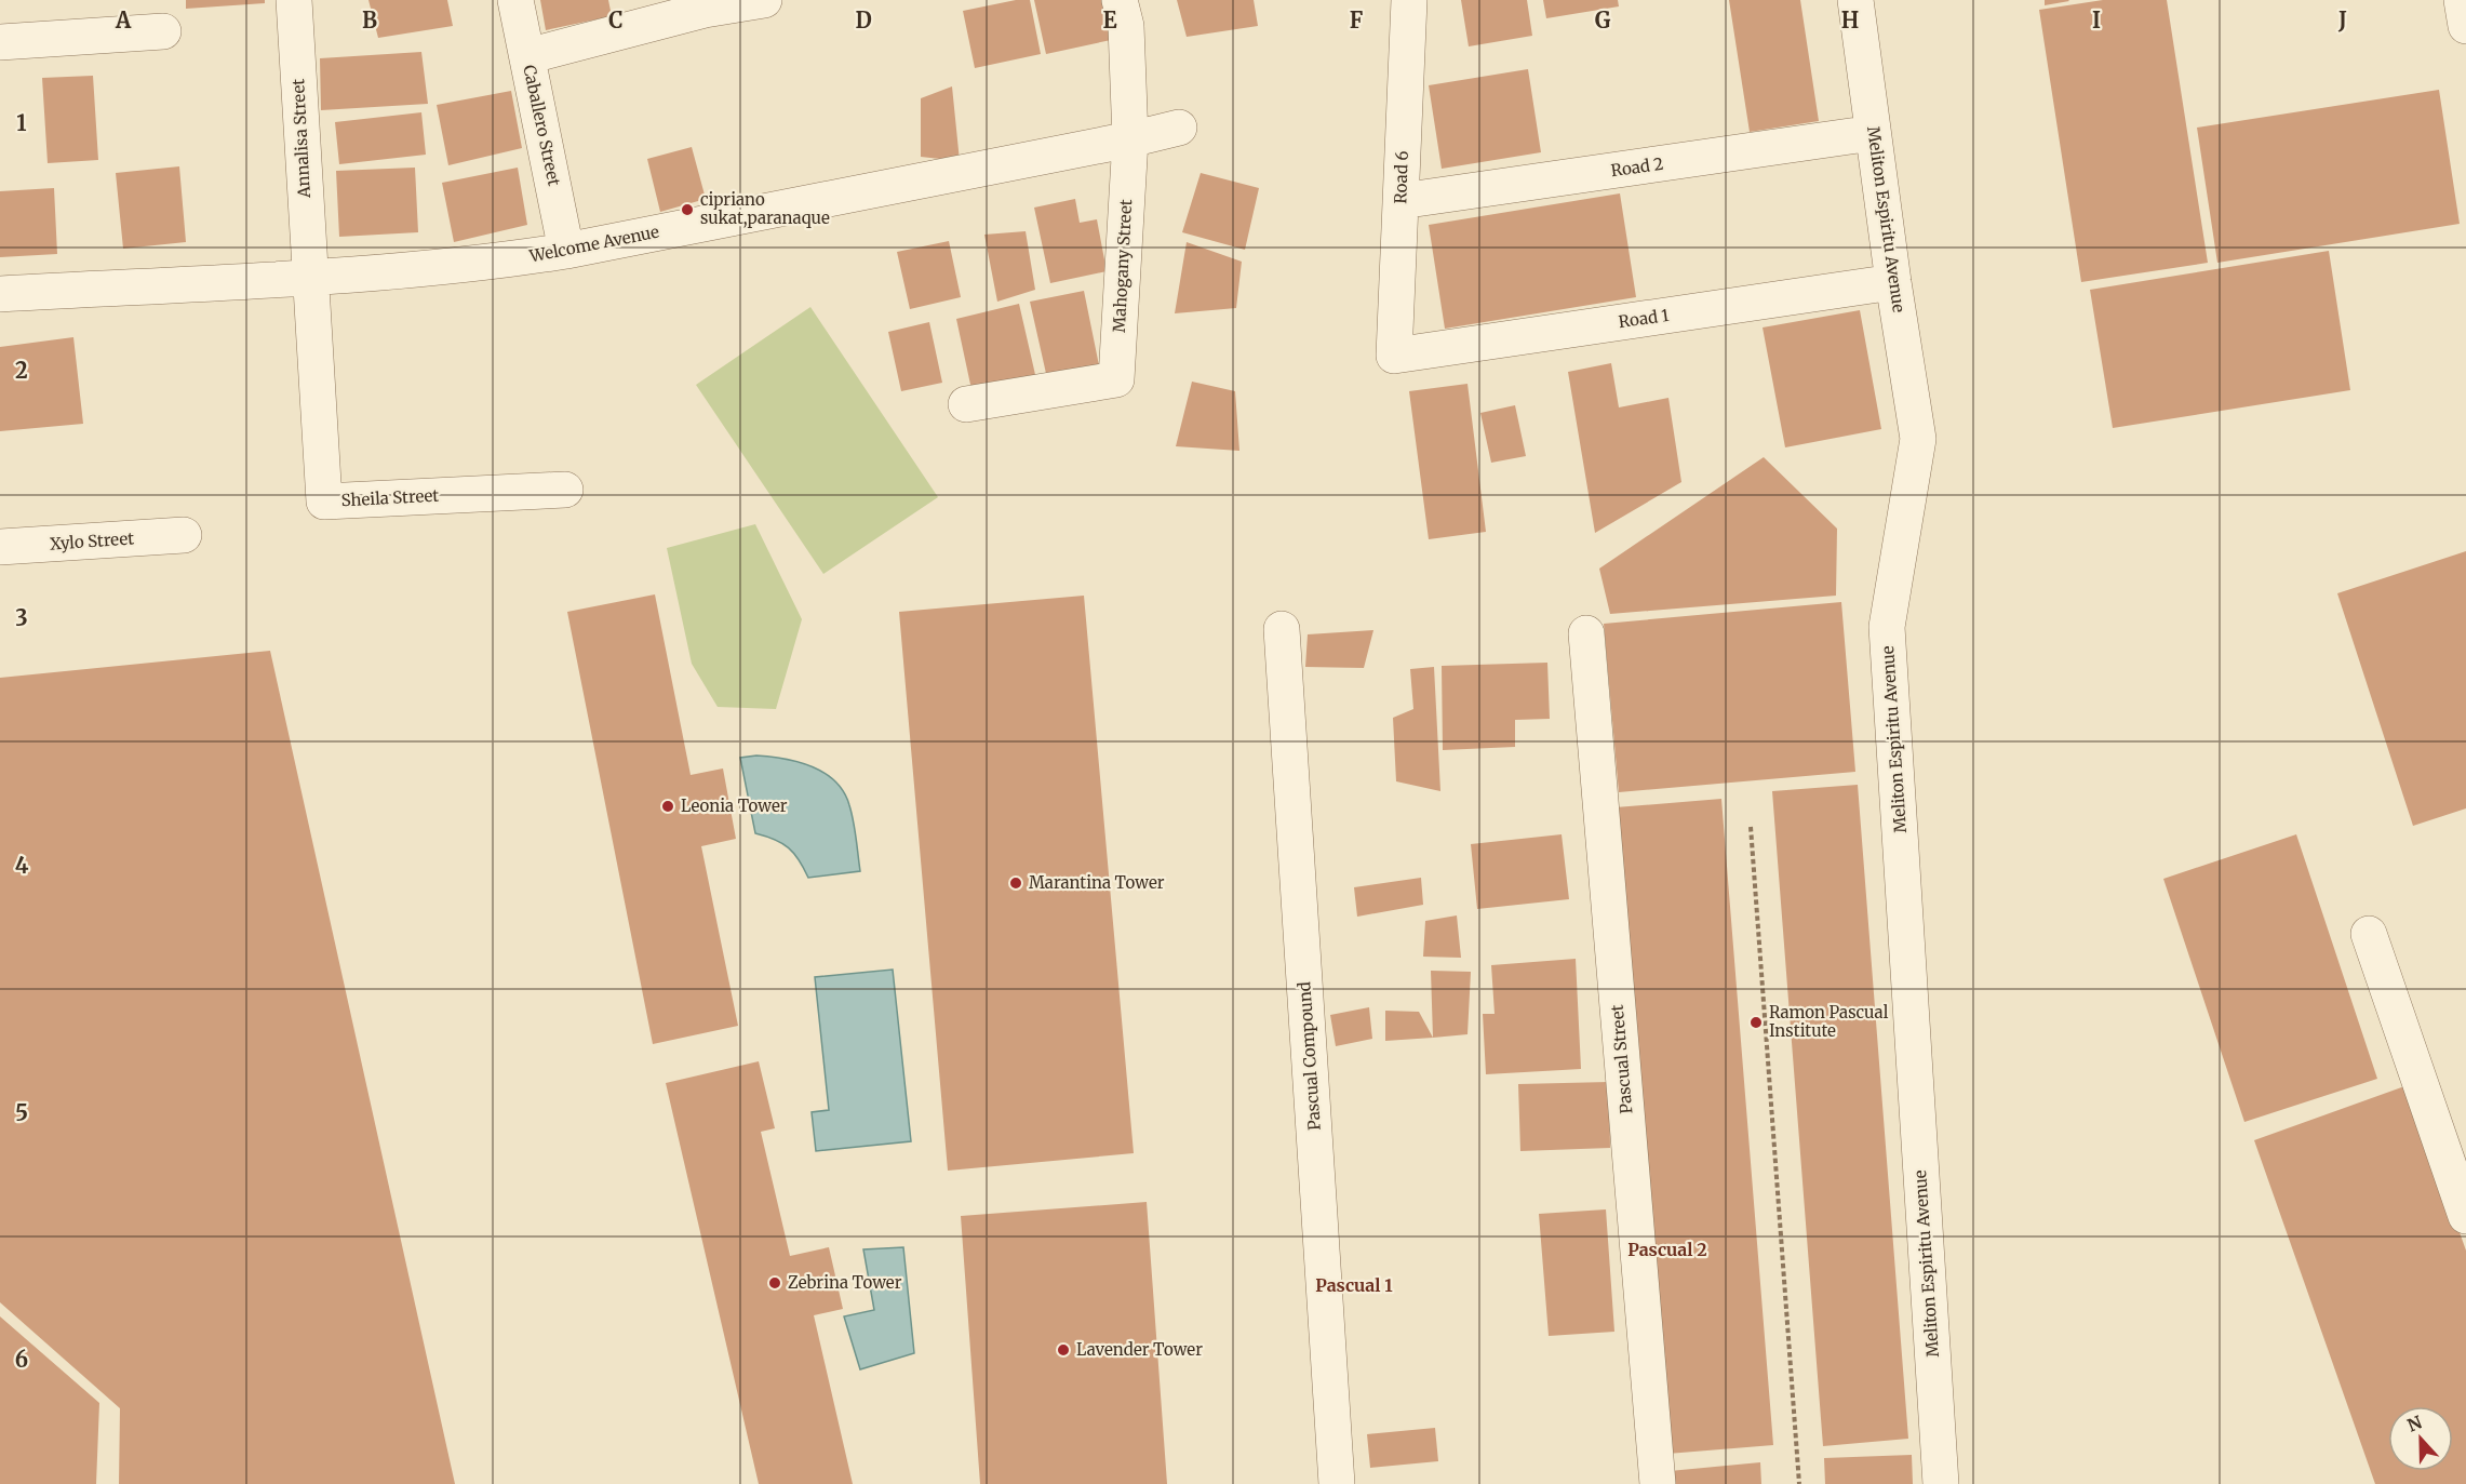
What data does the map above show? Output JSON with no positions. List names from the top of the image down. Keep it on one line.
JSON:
{"streets":{"street":["Caballero Street","Annalisa Street","Road 2","Road 6","Meliton Espiritu Avenue","Welcome Avenue","Mahogany Street","Road 1","Sheila Street","Xylo Street","Pascual Compound","Pascual Street"]},"crossings":[["Caballero Street","Welcome Avenue"],["Annalisa Street","Welcome Avenue"],["Annalisa Street","Sheila Street"],["Road 2","Road 6"],["Road 2","Meliton Espiritu Avenue"],["Road 6","Road 1"],["Meliton Espiritu Avenue","Road 1"],["Welcome Avenue","Mahogany Street"],["Welcome Avenue","Sheila Street"]],"districts":["Pascual 2","Pascual 1"],"places":["cipriano sukat,paranaque","Leonia Tower","Marantina Tower","Ramon Pascual Institute","Zebrina Tower","Lavender Tower"],"north":"top","grid":{"columns":["A","B","C","D","E","F","G","H","I","J"],"rows":["1","2","3","4","5","6"]}}
